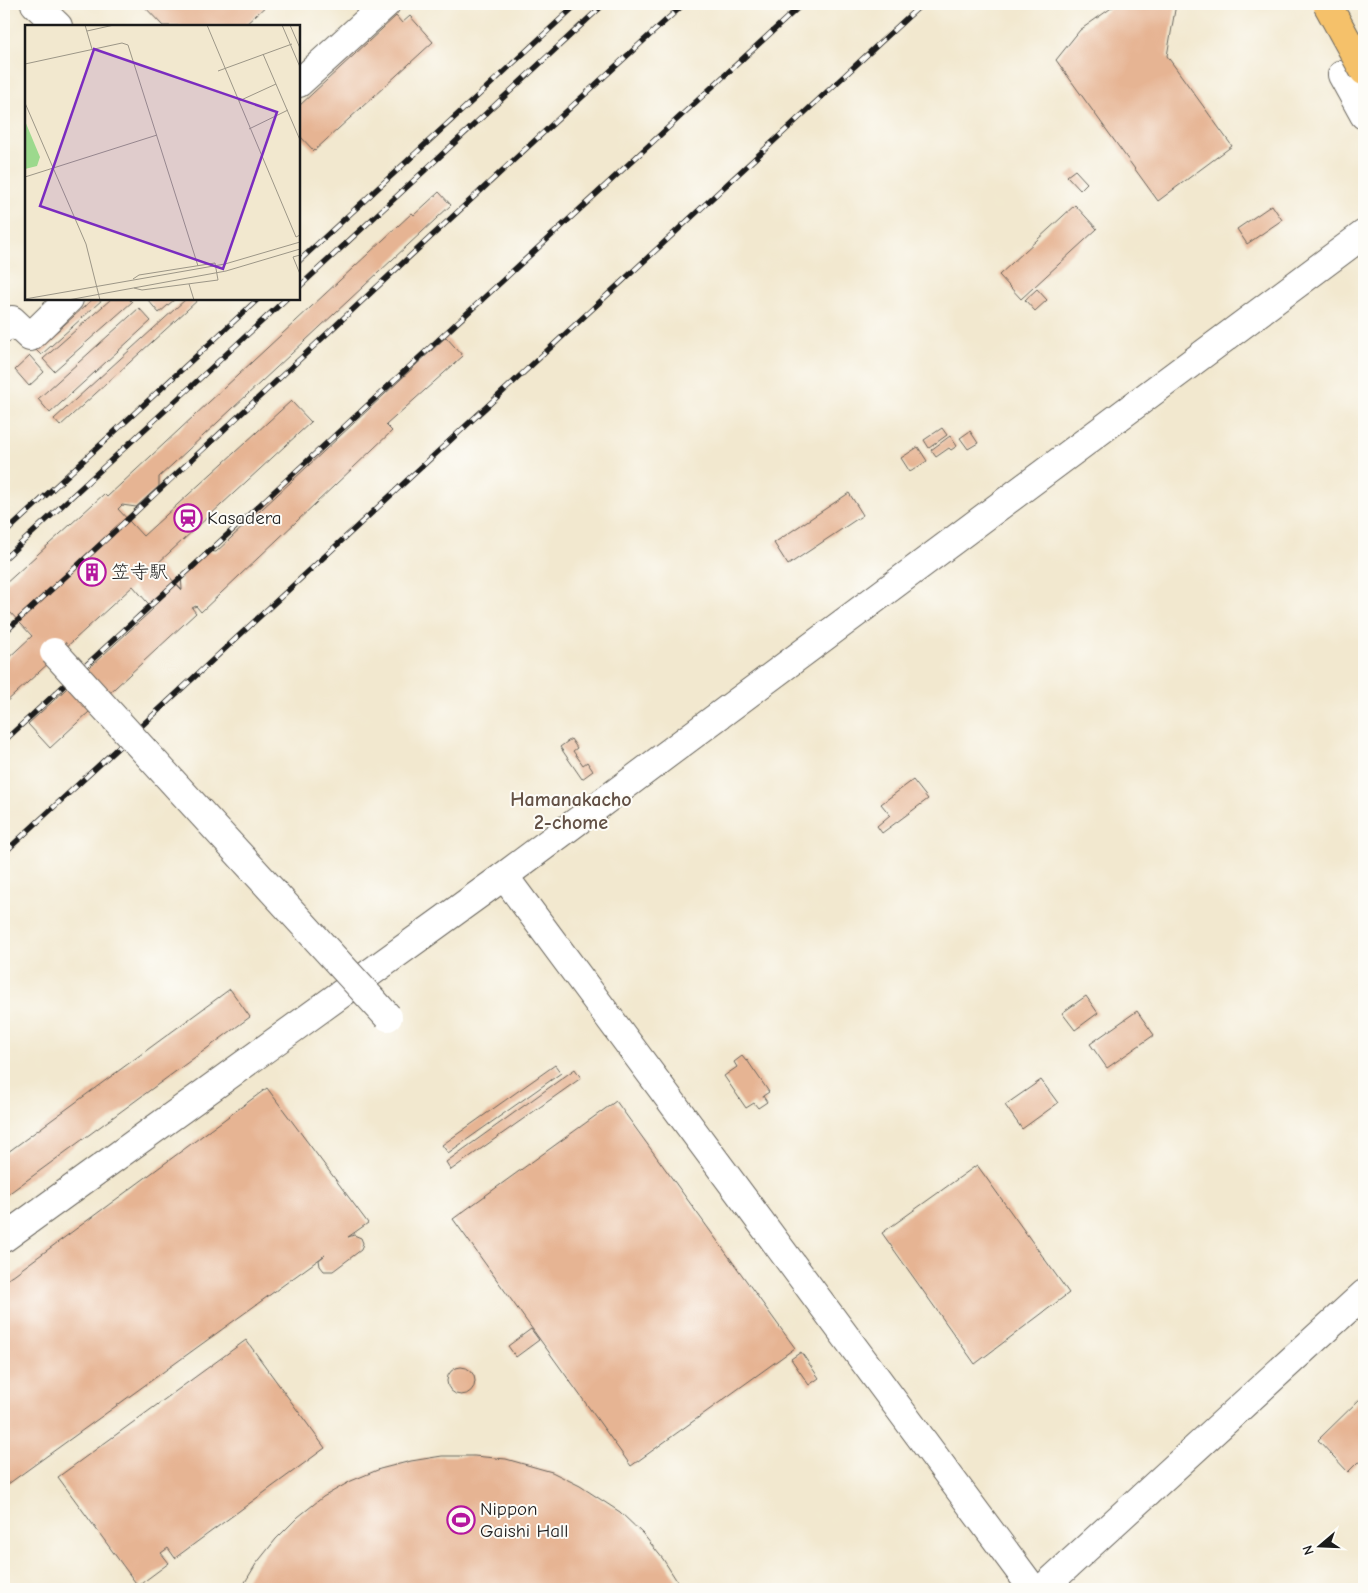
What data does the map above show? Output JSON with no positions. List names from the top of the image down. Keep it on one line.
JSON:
{"districts":["Hamanakacho 2-chome"],"places":{"station":["Kasadera"],"building":["笠寺駅"],"sports":["Nippon Gaishi Hall"]},"north":"left"}
